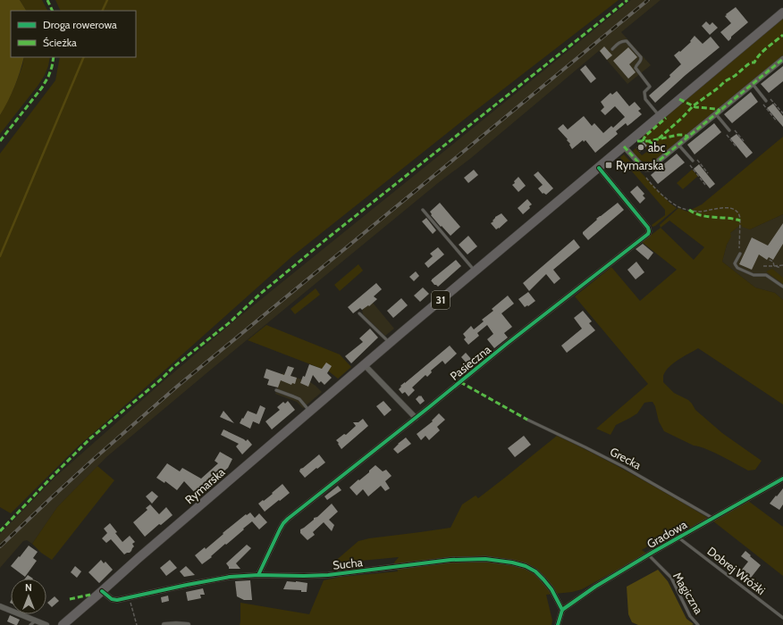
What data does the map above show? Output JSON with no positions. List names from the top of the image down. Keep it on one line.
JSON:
{"streets":{"main road":["31","Rymarska"],"street":["Pasieczna","Gradowa","Sucha"],"lane":["Grecka","Dobrej Wróżki","Magiczna"]},"crossings":[["Pasieczna","Rymarska"],["Pasieczna","Sucha"],["Grecka","Gradowa"],["Rymarska","Sucha"],["Gradowa","Sucha"],["Gradowa","Dobrej Wróżki"],["Gradowa","Magiczna"]],"places":{"other":["abc"],"transit":["Rymarska"]},"legend":["Droga rowerowa","Ścieżka"],"north":"top"}
